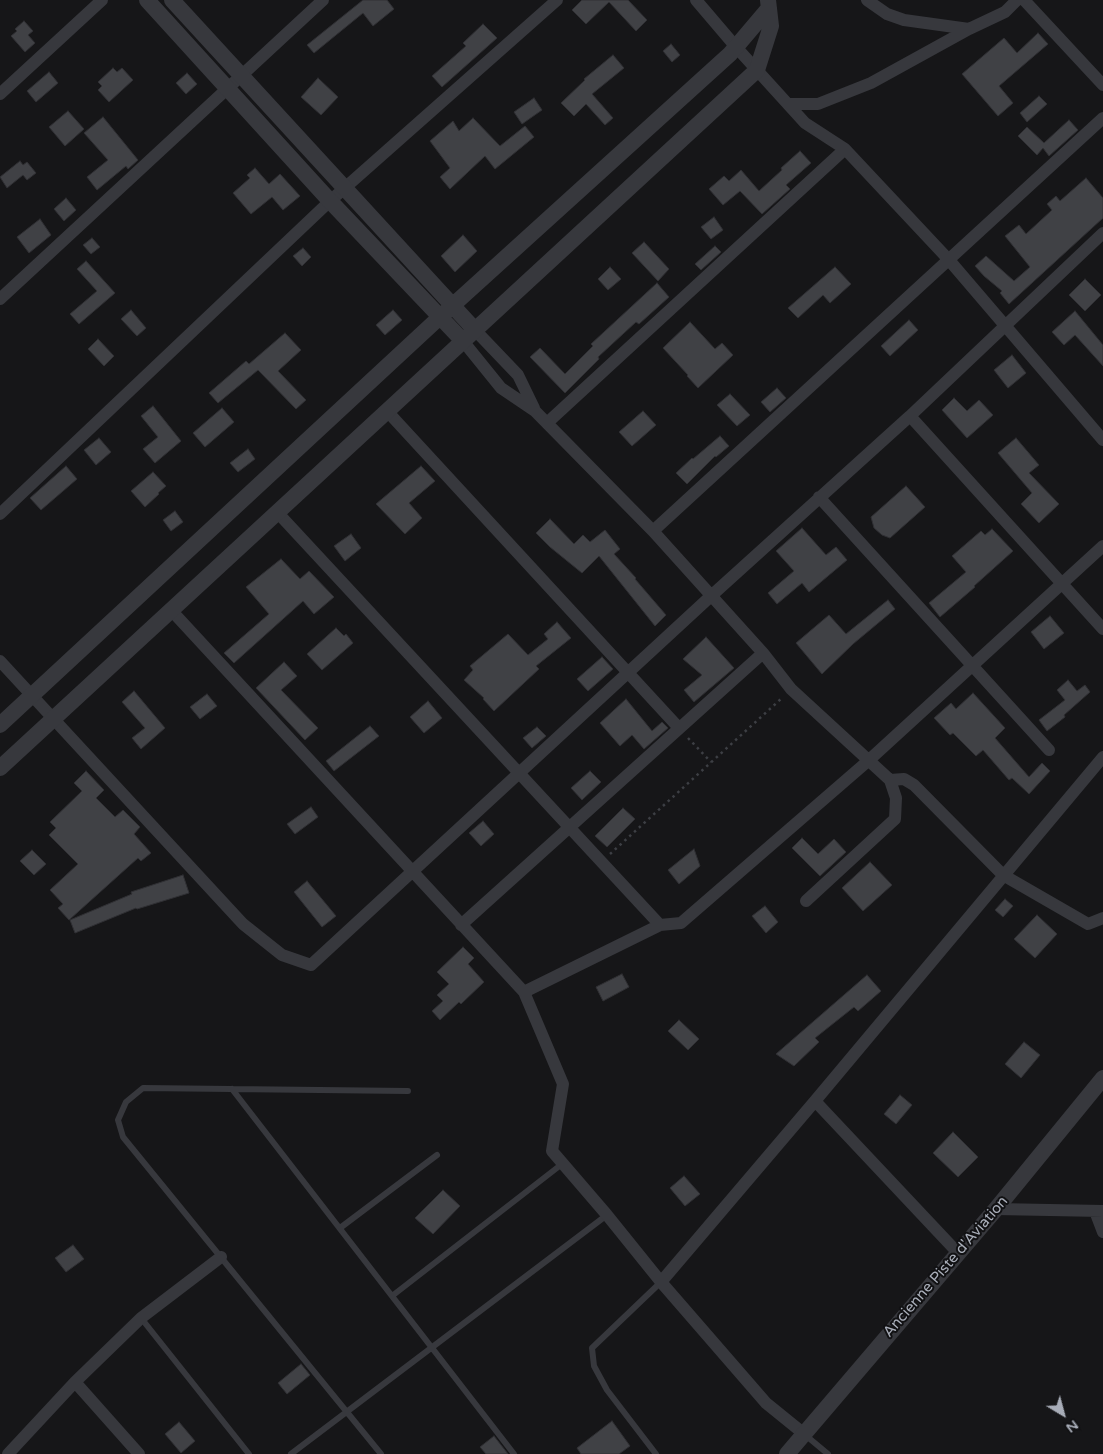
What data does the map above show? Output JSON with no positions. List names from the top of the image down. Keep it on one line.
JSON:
{"streets":{"street":["Ancienne Piste d'Aviation"]},"north":"bottom right"}
